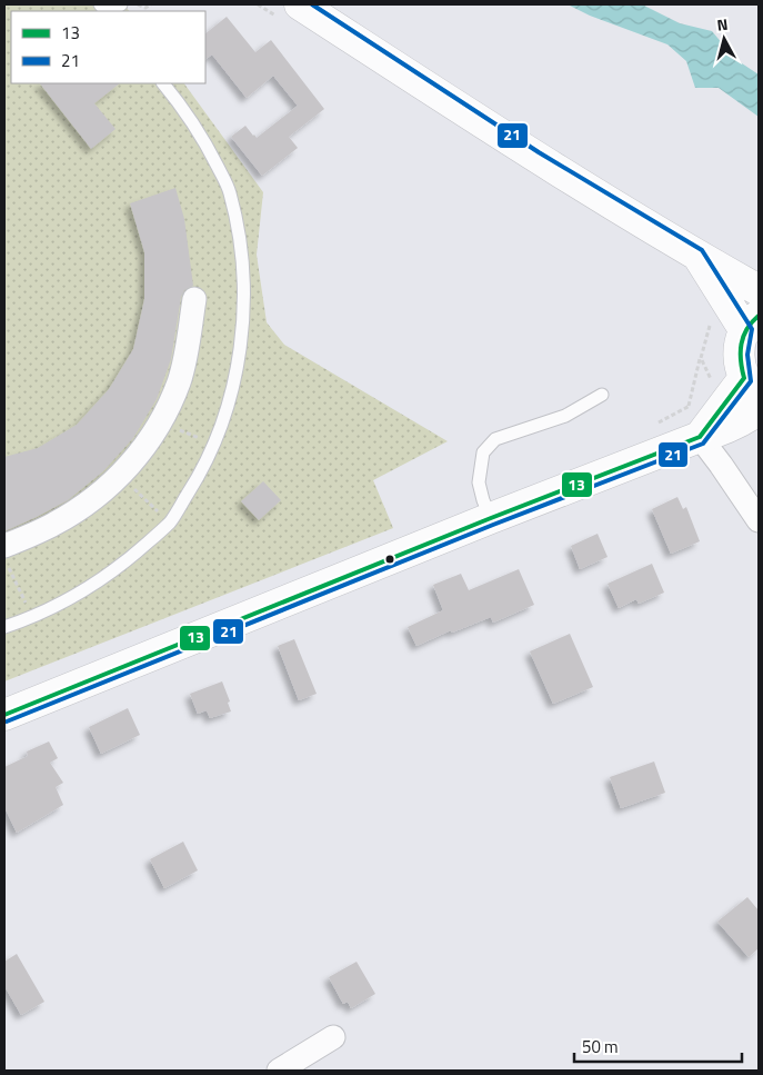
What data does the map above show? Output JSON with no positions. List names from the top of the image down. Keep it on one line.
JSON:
{"lines":["transit line 21","transit line 13"],"legend":["13","21"],"scale_bar":"50 m","north":"top"}
